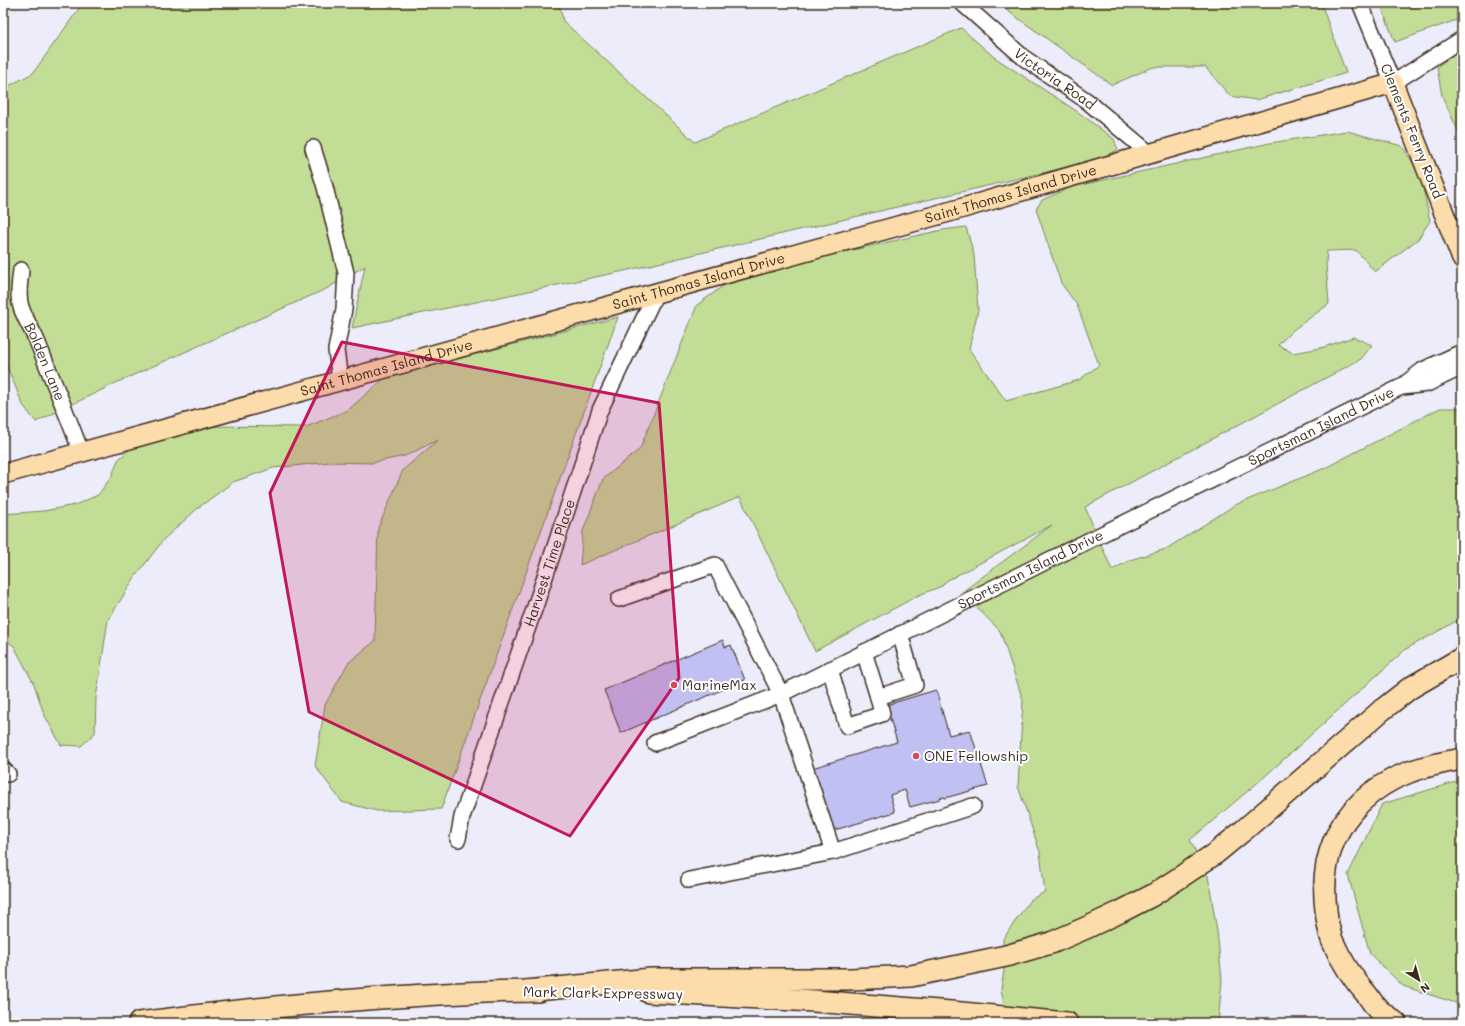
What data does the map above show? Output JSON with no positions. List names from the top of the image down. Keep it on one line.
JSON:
{"streets":{"highway":["Mark Clark Expressway"],"main road":["Clements Ferry Road","Saint Thomas Island Drive"],"street":["Victoria Road","Bolden Lane","Sportsman Island Drive","Harvest Time Place"]},"crossings":[["Victoria Road","Saint Thomas Island Drive"],["Clements Ferry Road","Saint Thomas Island Drive"],["Saint Thomas Island Drive","Bolden Lane"],["Saint Thomas Island Drive","Harvest Time Place"]],"places":["MarineMax","ONE Fellowship"],"north":"bottom right"}
